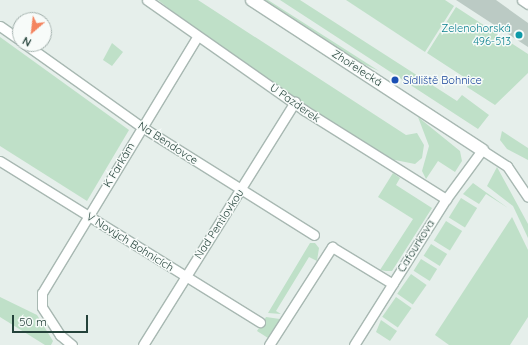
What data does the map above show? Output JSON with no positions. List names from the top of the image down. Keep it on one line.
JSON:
{"streets":{"street":["Zhořelecká","U Pazderek","Na Bendovce","K Farkám","Nad Pentlovkou","V Nových Bohnicích","Cafourkova"]},"crossings":[["Zhořelecká","Cafourkova"],["U Pazderek","K Farkám"],["U Pazderek","Nad Pentlovkou"],["U Pazderek","Cafourkova"],["Na Bendovce","K Farkám"],["Na Bendovce","Nad Pentlovkou"],["K Farkám","V Nových Bohnicích"],["Nad Pentlovkou","V Nových Bohnicích"]],"places":["Zelenohorská 496-513","Sídliště Bohnice"],"scale_bar":"50 m","north":"bottom left"}
